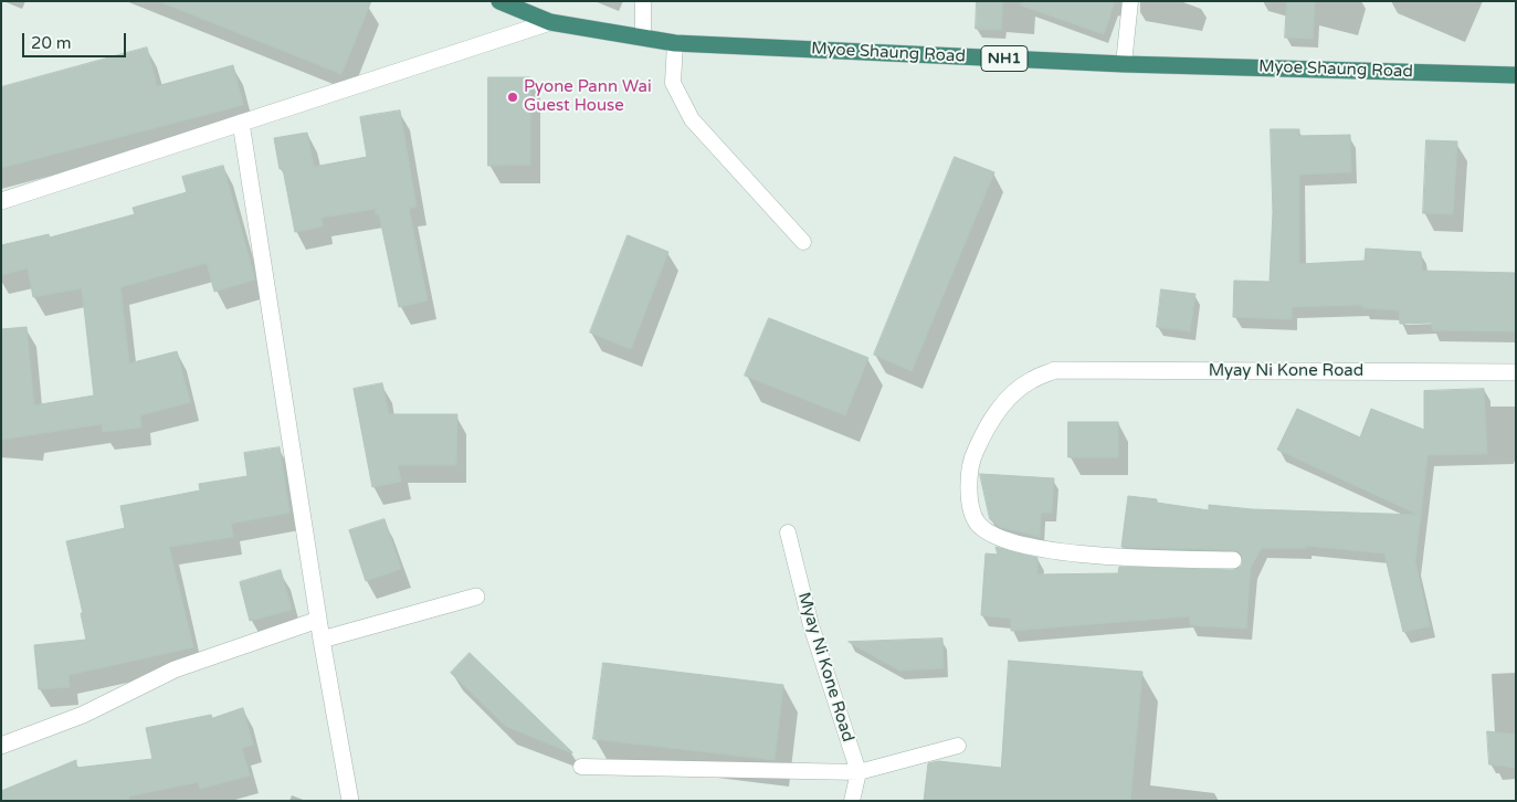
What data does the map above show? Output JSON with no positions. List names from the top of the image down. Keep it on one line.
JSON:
{"streets":{"highway":["Myoe Shaung Road","NH1"],"lane":["Myay Ni Kone Road"]},"places":["Pyone Pann Wai Guest House"],"scale_bar":"20 m"}
